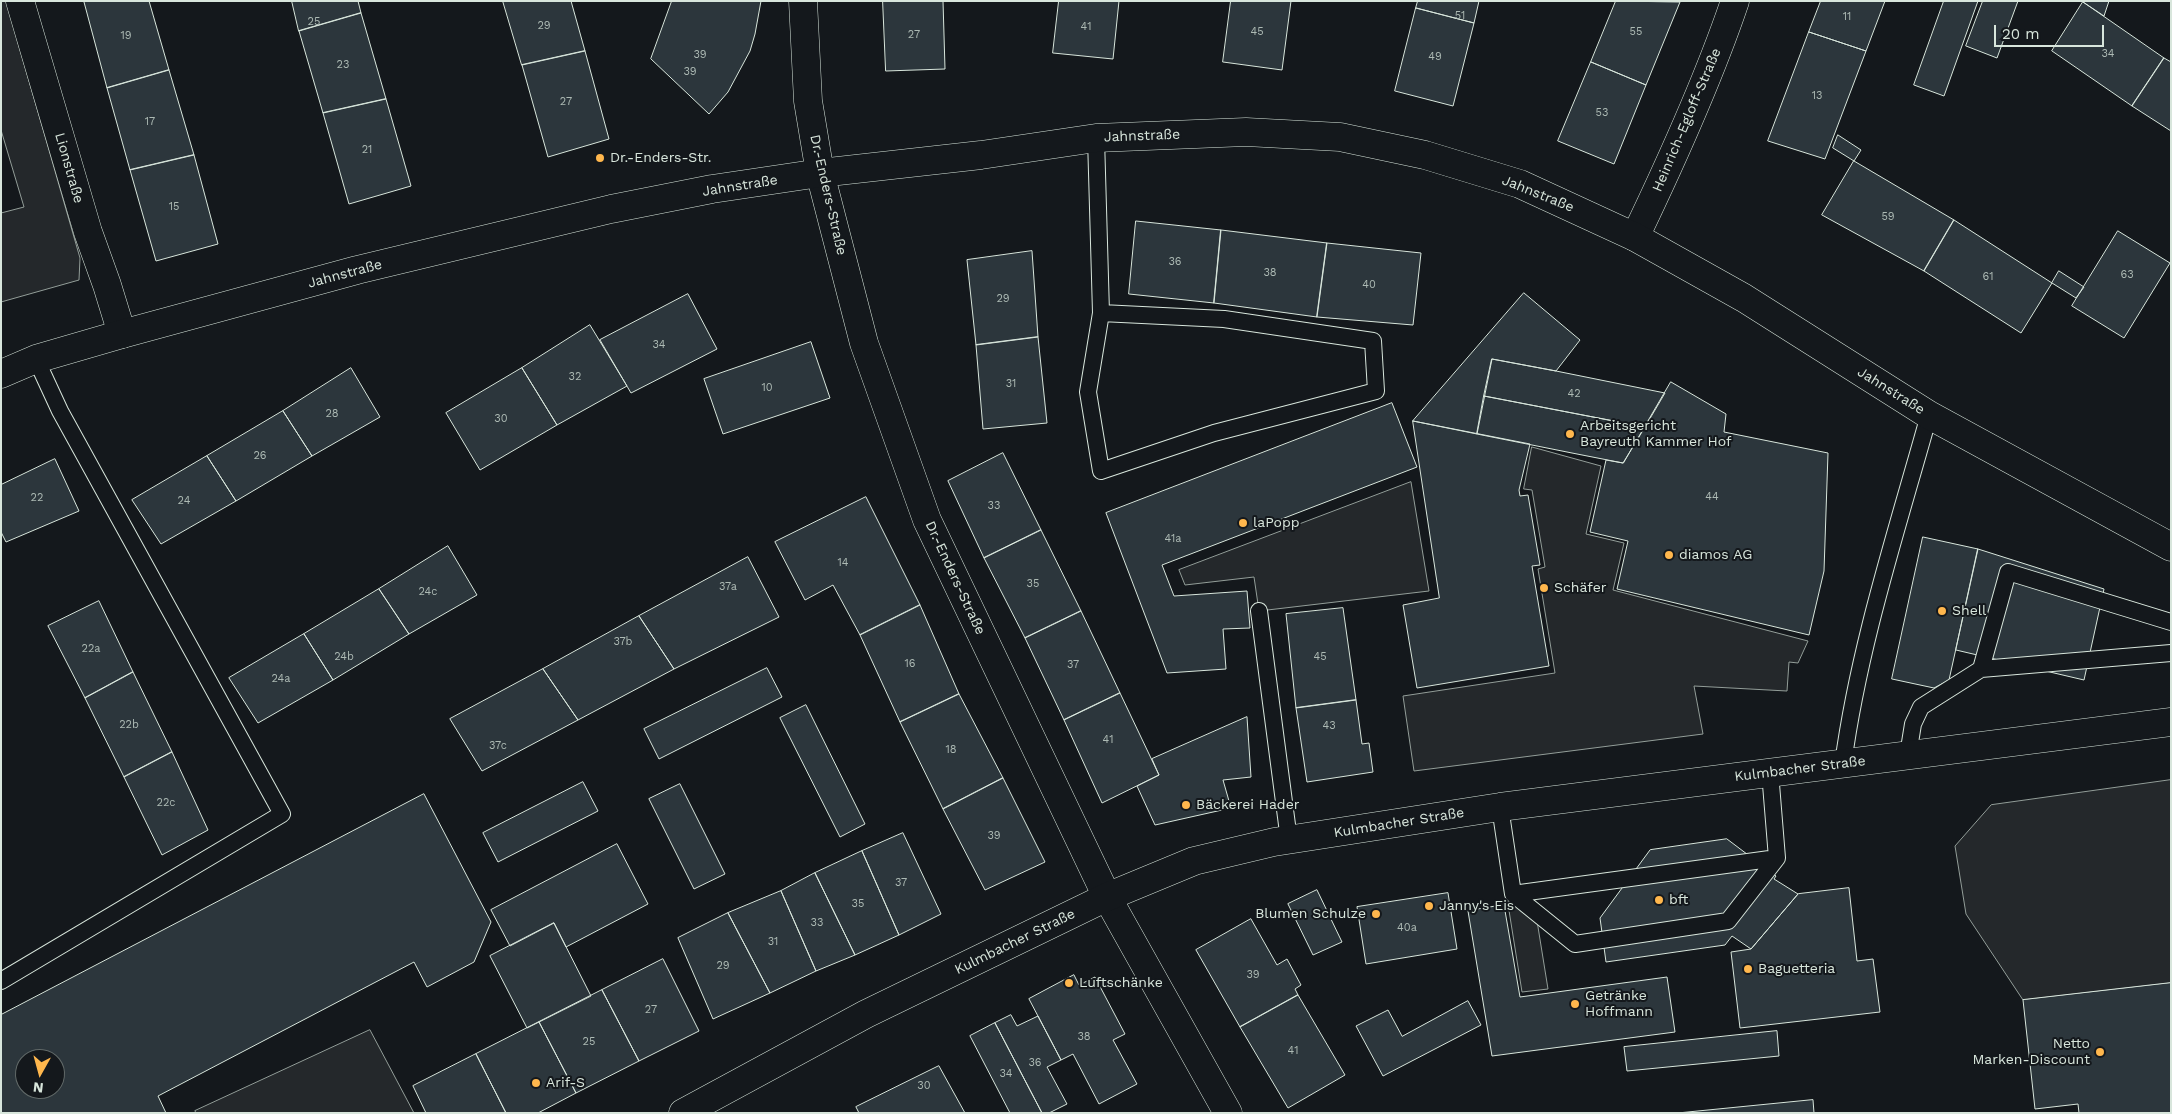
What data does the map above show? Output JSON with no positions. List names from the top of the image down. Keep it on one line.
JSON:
{"streets":{"main road":["Heinrich-Egloff-Straße","Jahnstraße","Lionstraße","Dr.-Enders-Straße","Kulmbacher Straße"]},"crossings":[["Heinrich-Egloff-Straße","Jahnstraße"],["Jahnstraße","Lionstraße"],["Jahnstraße","Dr.-Enders-Straße"],["Dr.-Enders-Straße","Kulmbacher Straße"]],"places":["Dr.-Enders-Str.","Arbeitsgericht Bayreuth Kammer Hof","laPopp","diamos AG","Schäfer","Shell","Bäckerei Hader","bft","Janny's Eis","Blumen Schulze","Baguetteria","Luftschänke","Getränke Hoffmann","Netto Marken-Discount","Arif-S"],"house_numbers":["51","11","25","29","41","45","55","27","19","34","39","49","23","39","13","27","53","17","21","15","59","36","38","63","61","40","29","34","32","31","10","42","28","30","26","44","22","24","33","41a","14","35","37a","24c","37b","22a","24b","45","16","37","24a","22b","43","41","37c","18","22c","39","37","35","33","40a","31","29","39","27","38","25","41","36","34","30"],"scale_bar":"20 m","north":"bottom"}
